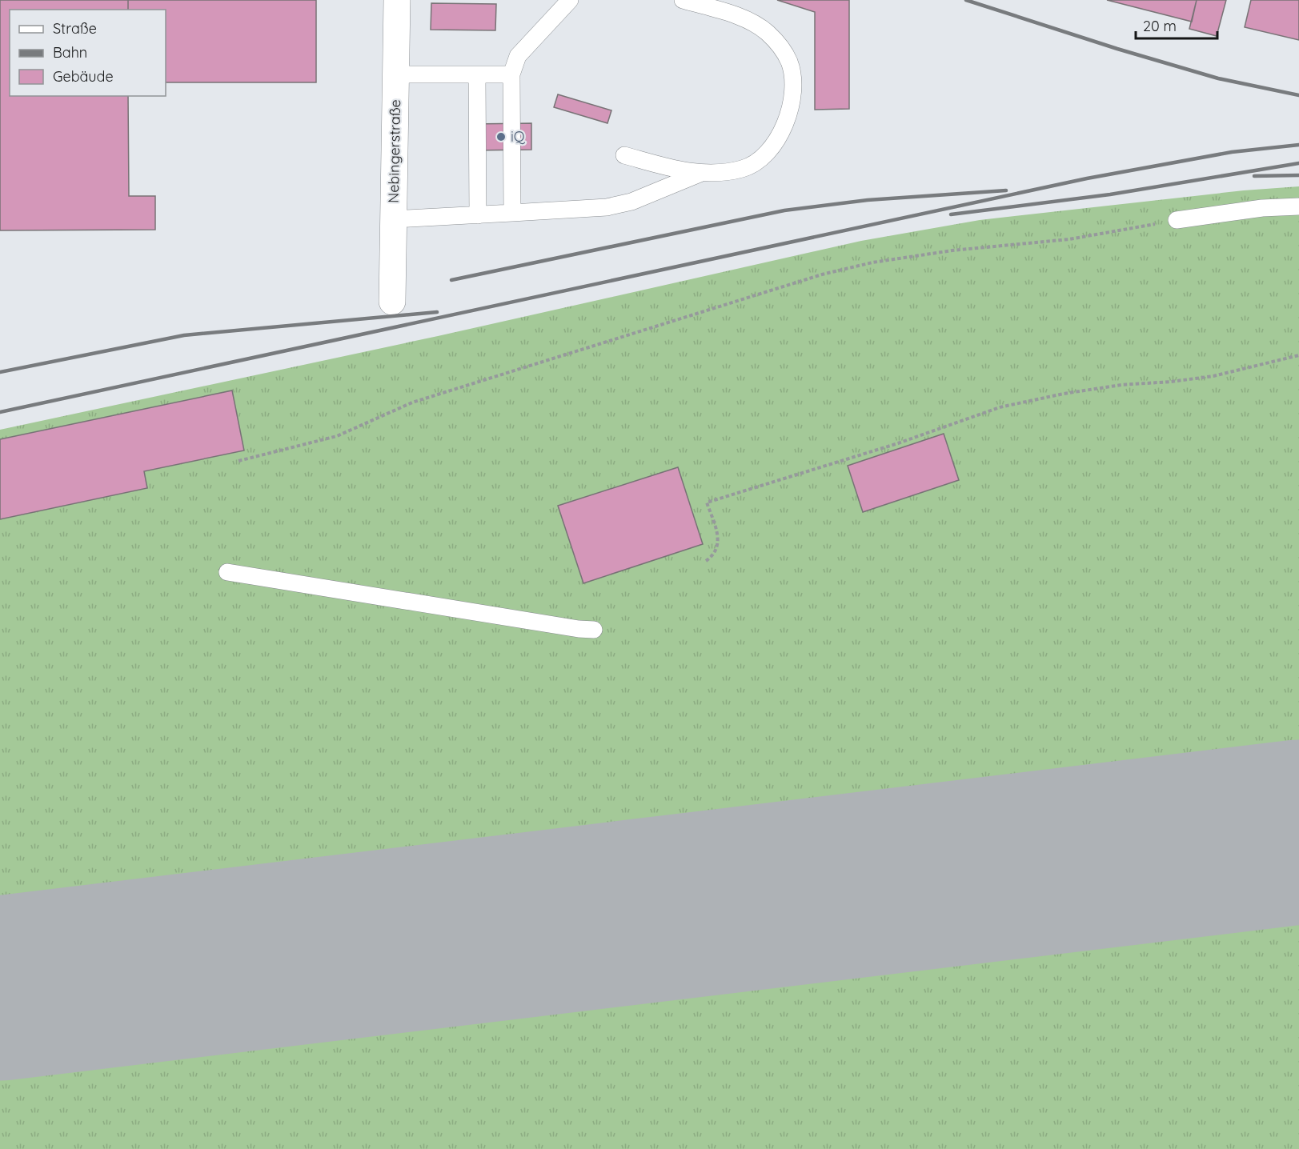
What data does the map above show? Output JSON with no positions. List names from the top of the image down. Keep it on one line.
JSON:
{"streets":{"street":["Nebingerstraße"]},"places":["iQ"],"legend":["Straße","Bahn","Gebäude"],"scale_bar":"20 m"}
